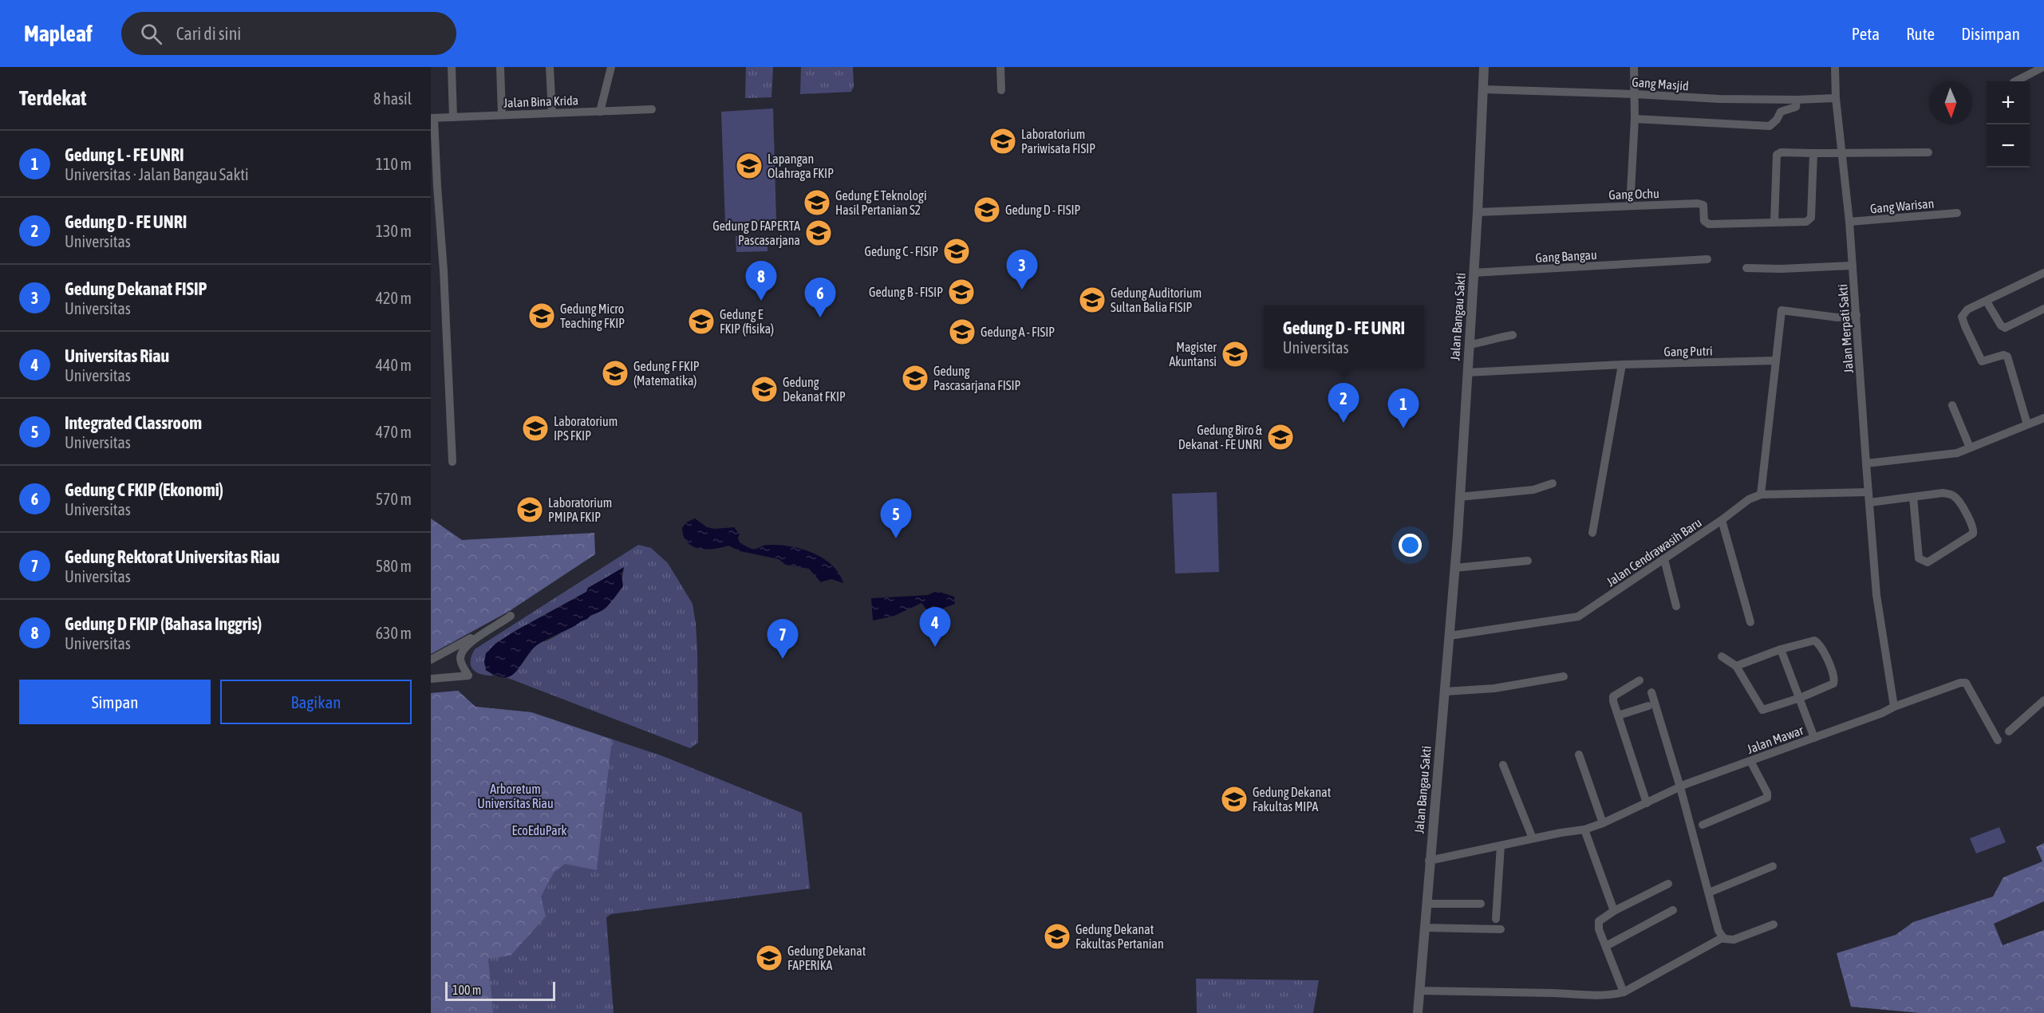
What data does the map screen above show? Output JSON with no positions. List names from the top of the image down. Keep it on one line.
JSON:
{"streets":{"street":["Gang Masjid","Jalan Bina Krida","Gang Ochu","Gang Warisan","Gang Bangau","Jalan Bangau Sakti","Jalan Merpati Sakti","Gang Putri","Jalan Cendrawasih Baru","Jalan Mawar"]},"crossings":[["Gang Masjid","Jalan Bangau Sakti"],["Gang Masjid","Jalan Merpati Sakti"],["Gang Ochu","Jalan Bangau Sakti"],["Gang Warisan","Jalan Merpati Sakti"],["Gang Bangau","Jalan Bangau Sakti"],["Jalan Bangau Sakti","Gang Putri"],["Jalan Bangau Sakti","Jalan Cendrawasih Baru"],["Jalan Bangau Sakti","Jalan Mawar"]],"parks":["Arboretum Universitas Riau","EcoEduPark"],"places":{"school or university":["Laboratorium Pariwisata FISIP","Lapangan Olahraga FKIP","Gedung E Teknologi Hasil Pertanian S2","Gedung D - FISIP","Gedung D FAPERTA Pascasarjana","Gedung C - FISIP","Gedung B - FISIP","Gedung Auditorium Sultan Balia FISIP","Gedung Micro Teaching FKIP","Gedung E FKIP (fisika)","Gedung A - FISIP","Magister Akuntansi","Gedung F FKIP (Matematika)","Gedung Pascasarjana FISIP","Gedung Dekanat FKIP","Laboratorium IPS FKIP","Gedung Biro & Dekanat - FE UNRI","Laboratorium PMIPA FKIP","Gedung Dekanat Fakultas MIPA","Gedung Dekanat Fakultas Pertanian","Gedung Dekanat FAPERIKA"]},"scale_bar":"100 m","north":"bottom","page":{"header":"Mapleaf","search":"Cari di sini","nav":["Peta","Rute","Disimpan"],"heading":["Terdekat","8 hasil"],"map_buttons":["+","−"],"list":[{"mark":"1","name":"Gedung L - FE UNRI","note":"Universitas · Jalan Bangau Sakti","value":"110 m"},{"mark":"2","name":"Gedung D - FE UNRI","note":"Universitas","value":"130 m"},{"mark":"3","name":"Gedung Dekanat FISIP","note":"Universitas","value":"420 m"},{"mark":"4","name":"Universitas Riau","note":"Universitas","value":"440 m"},{"mark":"5","name":"Integrated Classroom","note":"Universitas","value":"470 m"},{"mark":"6","name":"Gedung C FKIP (Ekonomi)","note":"Universitas","value":"570 m"},{"mark":"7","name":"Gedung Rektorat Universitas Riau","note":"Universitas","value":"580 m"},{"mark":"8","name":"Gedung D FKIP (Bahasa Inggris)","note":"Universitas","value":"630 m"}],"pins":["3","8","6","2","1","5","4","7"],"popup":["Gedung D - FE UNRI","Universitas"],"buttons":["Simpan","Bagikan"],"scale":"100 m"}}
